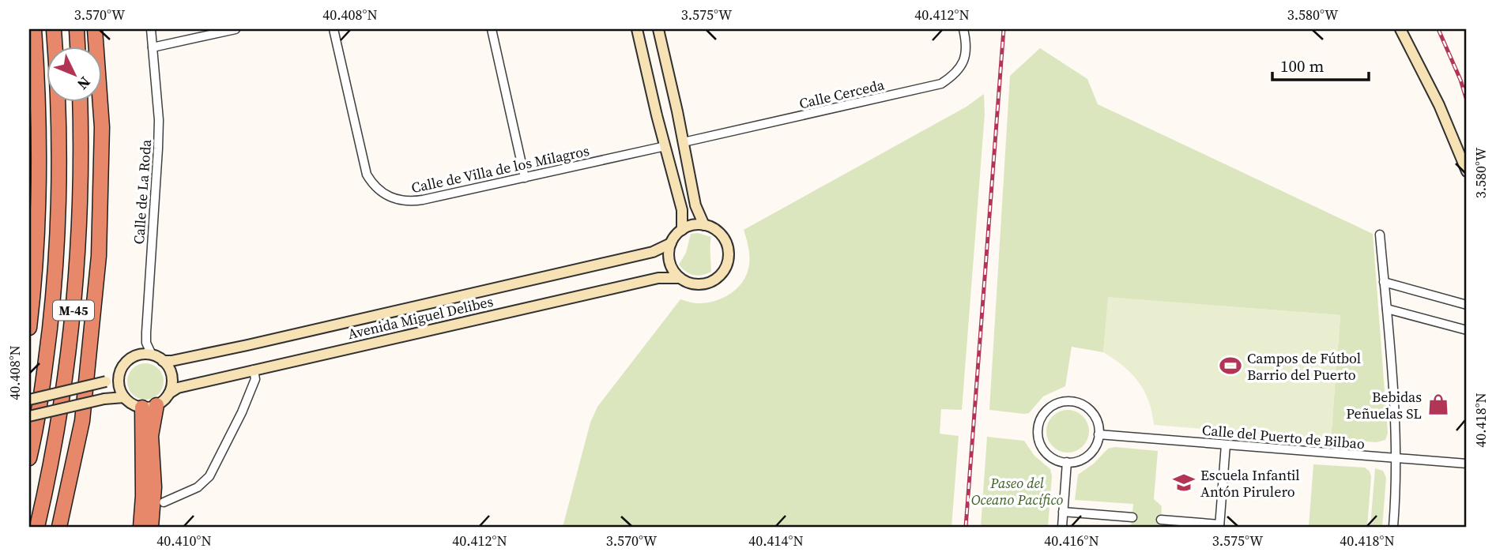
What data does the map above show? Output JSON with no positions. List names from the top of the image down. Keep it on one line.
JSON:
{"streets":{"highway":["M-45"],"main road":["Avenida Miguel Delibes"],"street":["Calle Cerceda","Calle de Villa de los Milagros","Calle de La Roda","Calle del Puerto de Bilbao"]},"crossings":[["Calle de La Roda","Avenida Miguel Delibes"]],"parks":["Paseo del Oceano Pacífico"],"places":{"sports":["Campos de Fútbol Barrio del Puerto"],"shop":["Bebidas Peñuelas SL"],"school or university":["Escuela Infantil Antón Pirulero"]},"scale_bar":"100 m","north":"bottom right","coordinates":["3.570°W","40.408°N","3.575°W","40.412°N","3.580°W","40.418°N","40.410°N","40.414°N","40.416°N"]}
